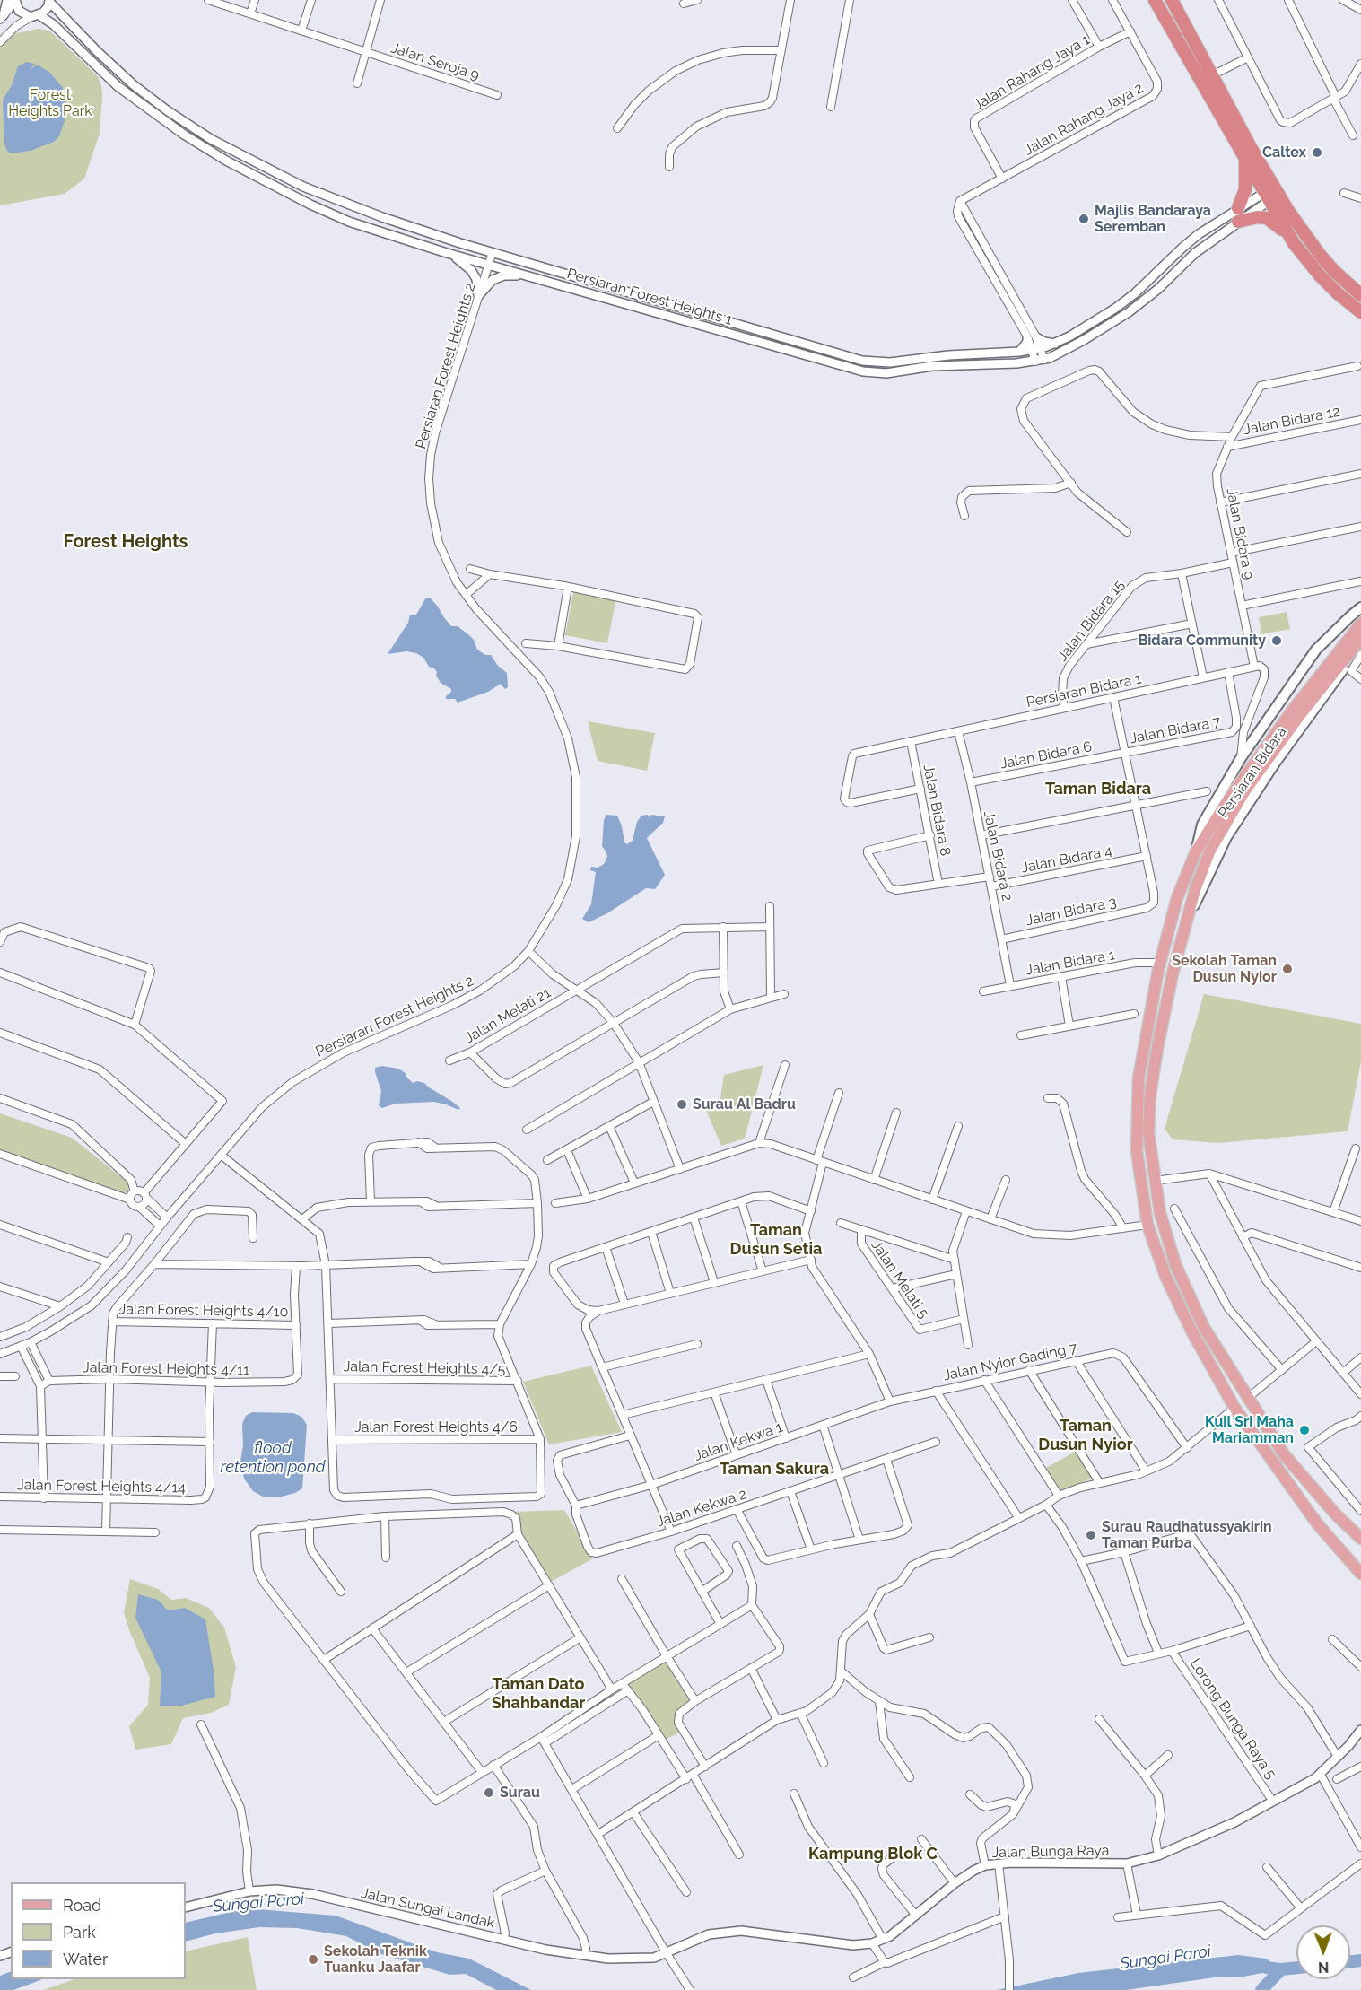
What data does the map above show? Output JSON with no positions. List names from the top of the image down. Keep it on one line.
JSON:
{"streets":{"main road":["Persiaran Bidara"],"street":["Jalan Seroja 9","Jalan Rahang Jaya 1","Jalan Rahang Jaya 2","Persiaran Forest Heights 1","Persiaran Forest Heights 2","Jalan Bidara 12","Jalan Bidara 9","Jalan Bidara 15","Persiaran Bidara 1","Jalan Bidara 7","Jalan Bidara 6","Jalan Bidara 8","Jalan Bidara 2","Jalan Bidara 4","Jalan Bidara 3","Jalan Bidara 1","Jalan Melati 21","Jalan Melati 5","Jalan Forest Heights 4/10","Jalan Nyior Gading 7","Jalan Forest Heights 4/5","Jalan Forest Heights 4/11","Jalan Forest Heights 4/6","Jalan Kekwa 1","Jalan Forest Heights 4/14","Jalan Kekwa 2","Lorong Bunga Raya 5","Jalan Bunga Raya","Jalan Sungai Landak"]},"crossings":[["Jalan Rahang Jaya 1","Jalan Rahang Jaya 2"],["Persiaran Forest Heights 1","Persiaran Forest Heights 2"],["Jalan Bidara 12","Jalan Bidara 9"],["Jalan Bidara 9","Jalan Bidara 15"],["Jalan Bidara 9","Persiaran Bidara 1"],["Jalan Bidara 15","Persiaran Bidara 1"],["Persiaran Bidara 1","Jalan Bidara 7"],["Persiaran Bidara 1","Jalan Bidara 8"],["Persiaran Bidara 1","Jalan Bidara 2"],["Jalan Bidara 7","Jalan Bidara 6"],["Jalan Bidara 6","Jalan Bidara 2"],["Jalan Bidara 2","Jalan Bidara 4"],["Jalan Bidara 2","Jalan Bidara 3"],["Jalan Bidara 2","Jalan Bidara 1"],["Jalan Bidara 4","Jalan Bidara 3"],["Jalan Forest Heights 4/10","Jalan Forest Heights 4/11"],["Jalan Nyior Gading 7","Jalan Kekwa 1"],["Jalan Kekwa 1","Jalan Kekwa 2"],["Lorong Bunga Raya 5","Jalan Bunga Raya"],["Jalan Bunga Raya","Jalan Sungai Landak"]],"districts":["Forest Heights","Taman Bidara","Taman Dusun Setia","Taman Dusun Nyior","Taman Sakura","Taman Dato Shahbandar","Kampung Blok C"],"water":["flood retention pond","Sungai Paroi"],"parks":["Forest Heights Park"],"places":["Caltex","Majlis Bandaraya Seremban","Bidara Community","Sekolah Taman Dusun Nyior","Surau Al Badru","Kuil Sri Maha Mariamman","Surau Raudhatussyakirin Taman Purba","Surau","Sekolah Teknik Tuanku Jaafar"],"legend":["Road","Park","Water"],"north":"bottom"}
